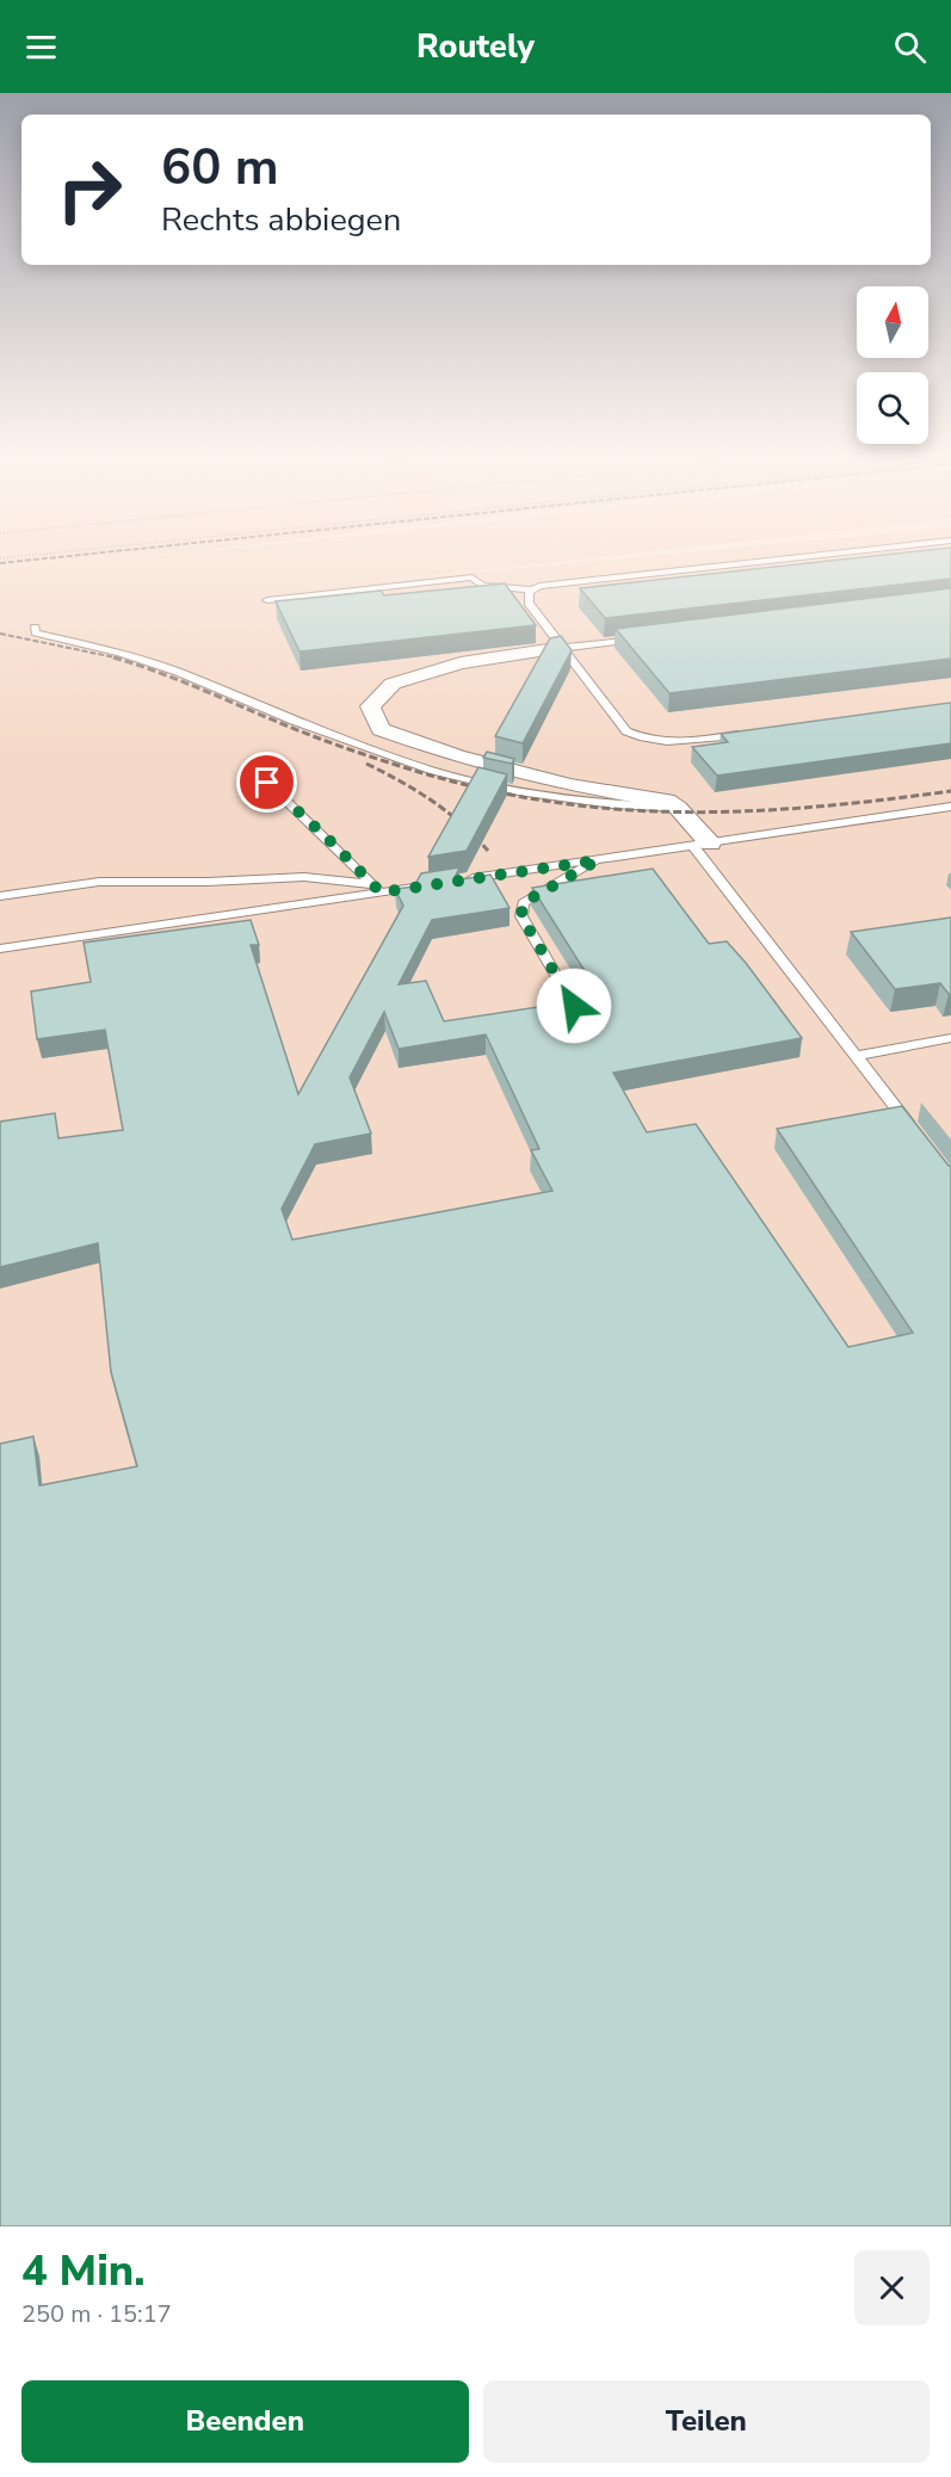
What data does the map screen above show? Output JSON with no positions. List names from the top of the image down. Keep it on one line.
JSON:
{"north":"top","page":{"header":"Routely","turn":["60 m","Rechts abbiegen"],"heading":["4 Min.","250 m · 15:17"],"buttons":["Beenden","Teilen"]}}
